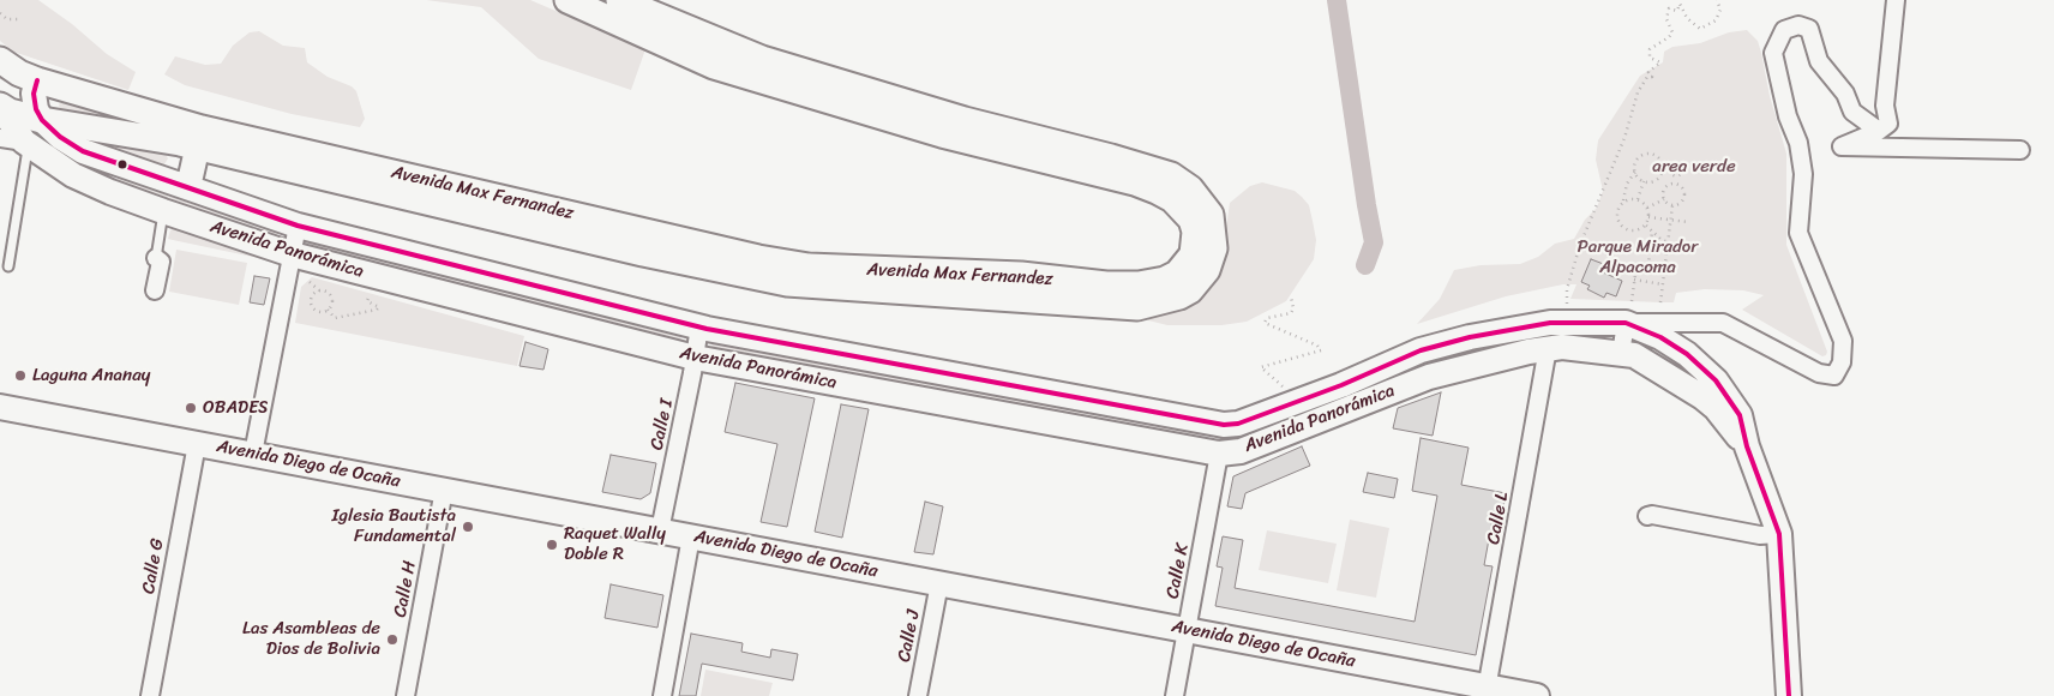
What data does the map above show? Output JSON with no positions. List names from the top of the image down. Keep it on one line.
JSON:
{"streets":{"main road":["Avenida Max Fernandez","Avenida Panorámica","Avenida Diego de Ocaña"],"street":["Calle I","Calle L","Calle G","Calle K","Calle H","Calle J"]},"crossings":[["Avenida Max Fernandez","Avenida Panorámica"],["Avenida Panorámica","Calle I"],["Avenida Panorámica","Calle L"],["Avenida Panorámica","Calle K"],["Calle I","Avenida Diego de Ocaña"],["Avenida Diego de Ocaña","Calle L"],["Avenida Diego de Ocaña","Calle G"],["Avenida Diego de Ocaña","Calle K"],["Avenida Diego de Ocaña","Calle H"],["Avenida Diego de Ocaña","Calle J"]],"parks":["area verde","Parque Mirador Alpacoma"],"places":["Laguna Ananay","OBADES","Iglesia Bautista Fundamental","Raquet Wally Doble R","Las Asambleas de Dios de Bolivia"]}
